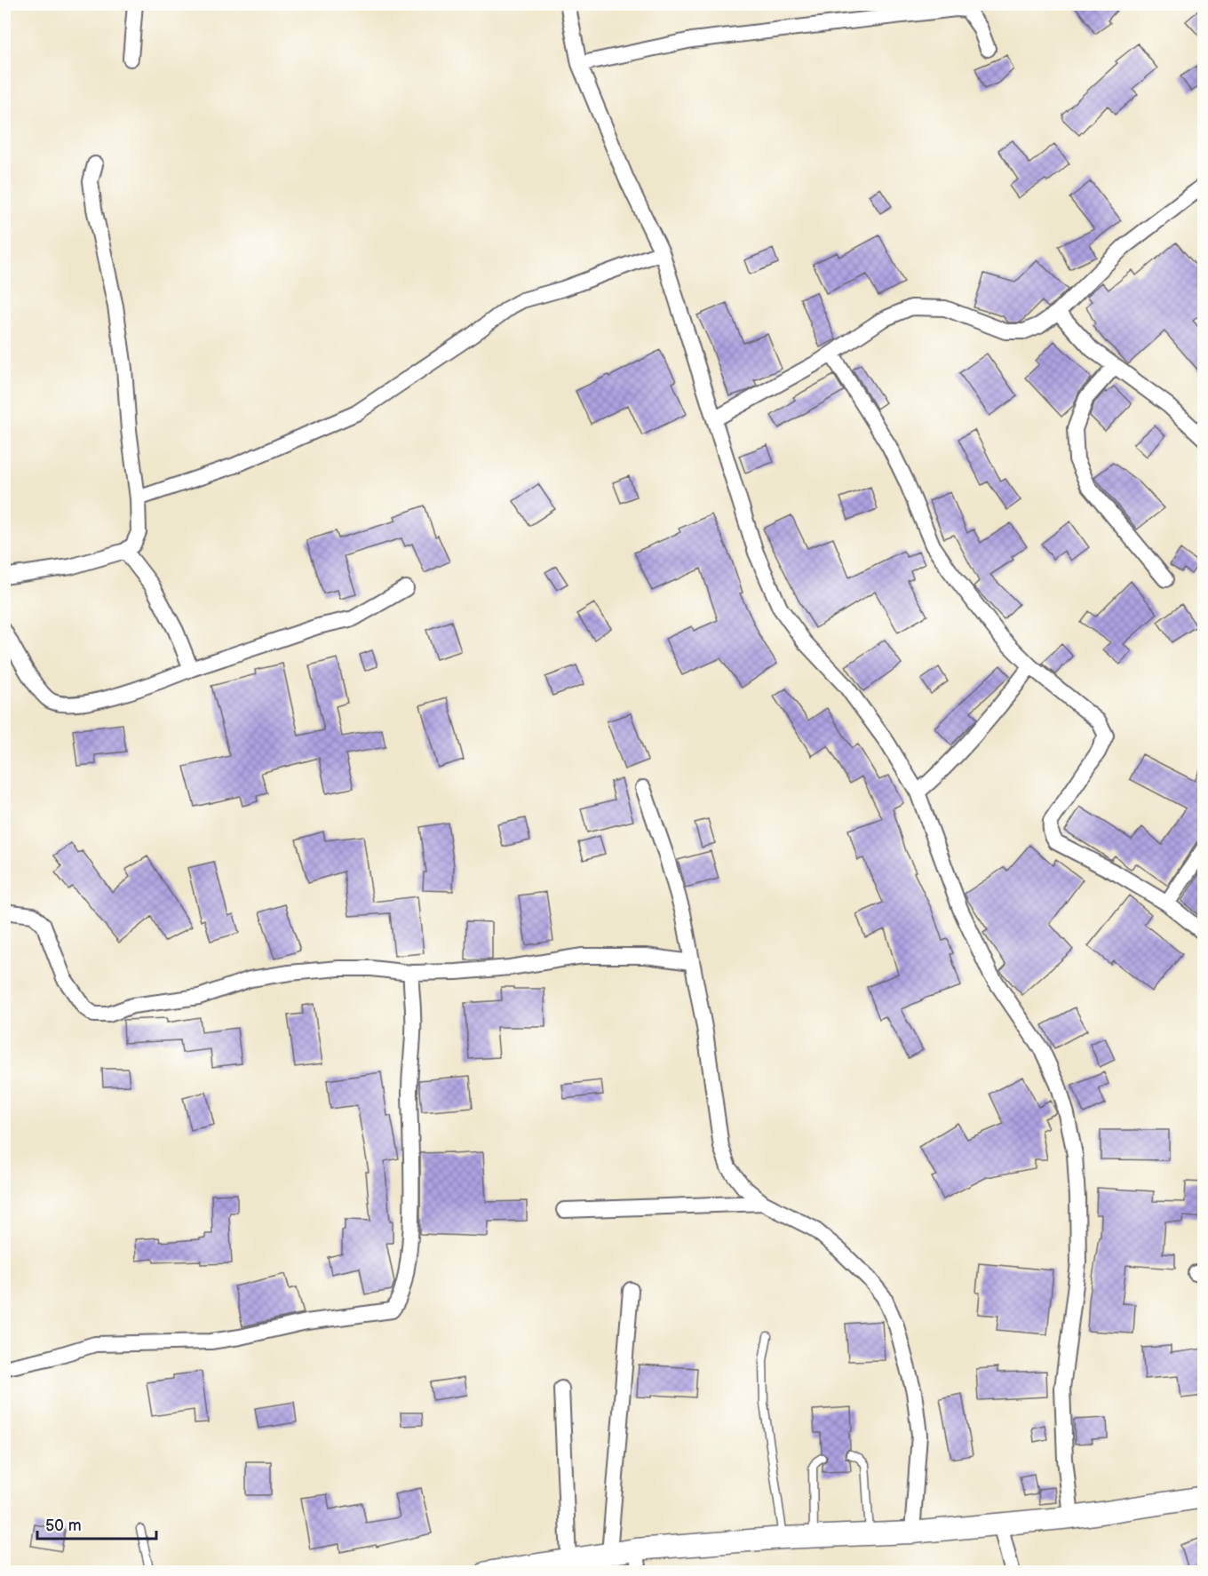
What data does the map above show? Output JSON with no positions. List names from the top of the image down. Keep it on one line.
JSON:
{"scale_bar":"50 m"}
